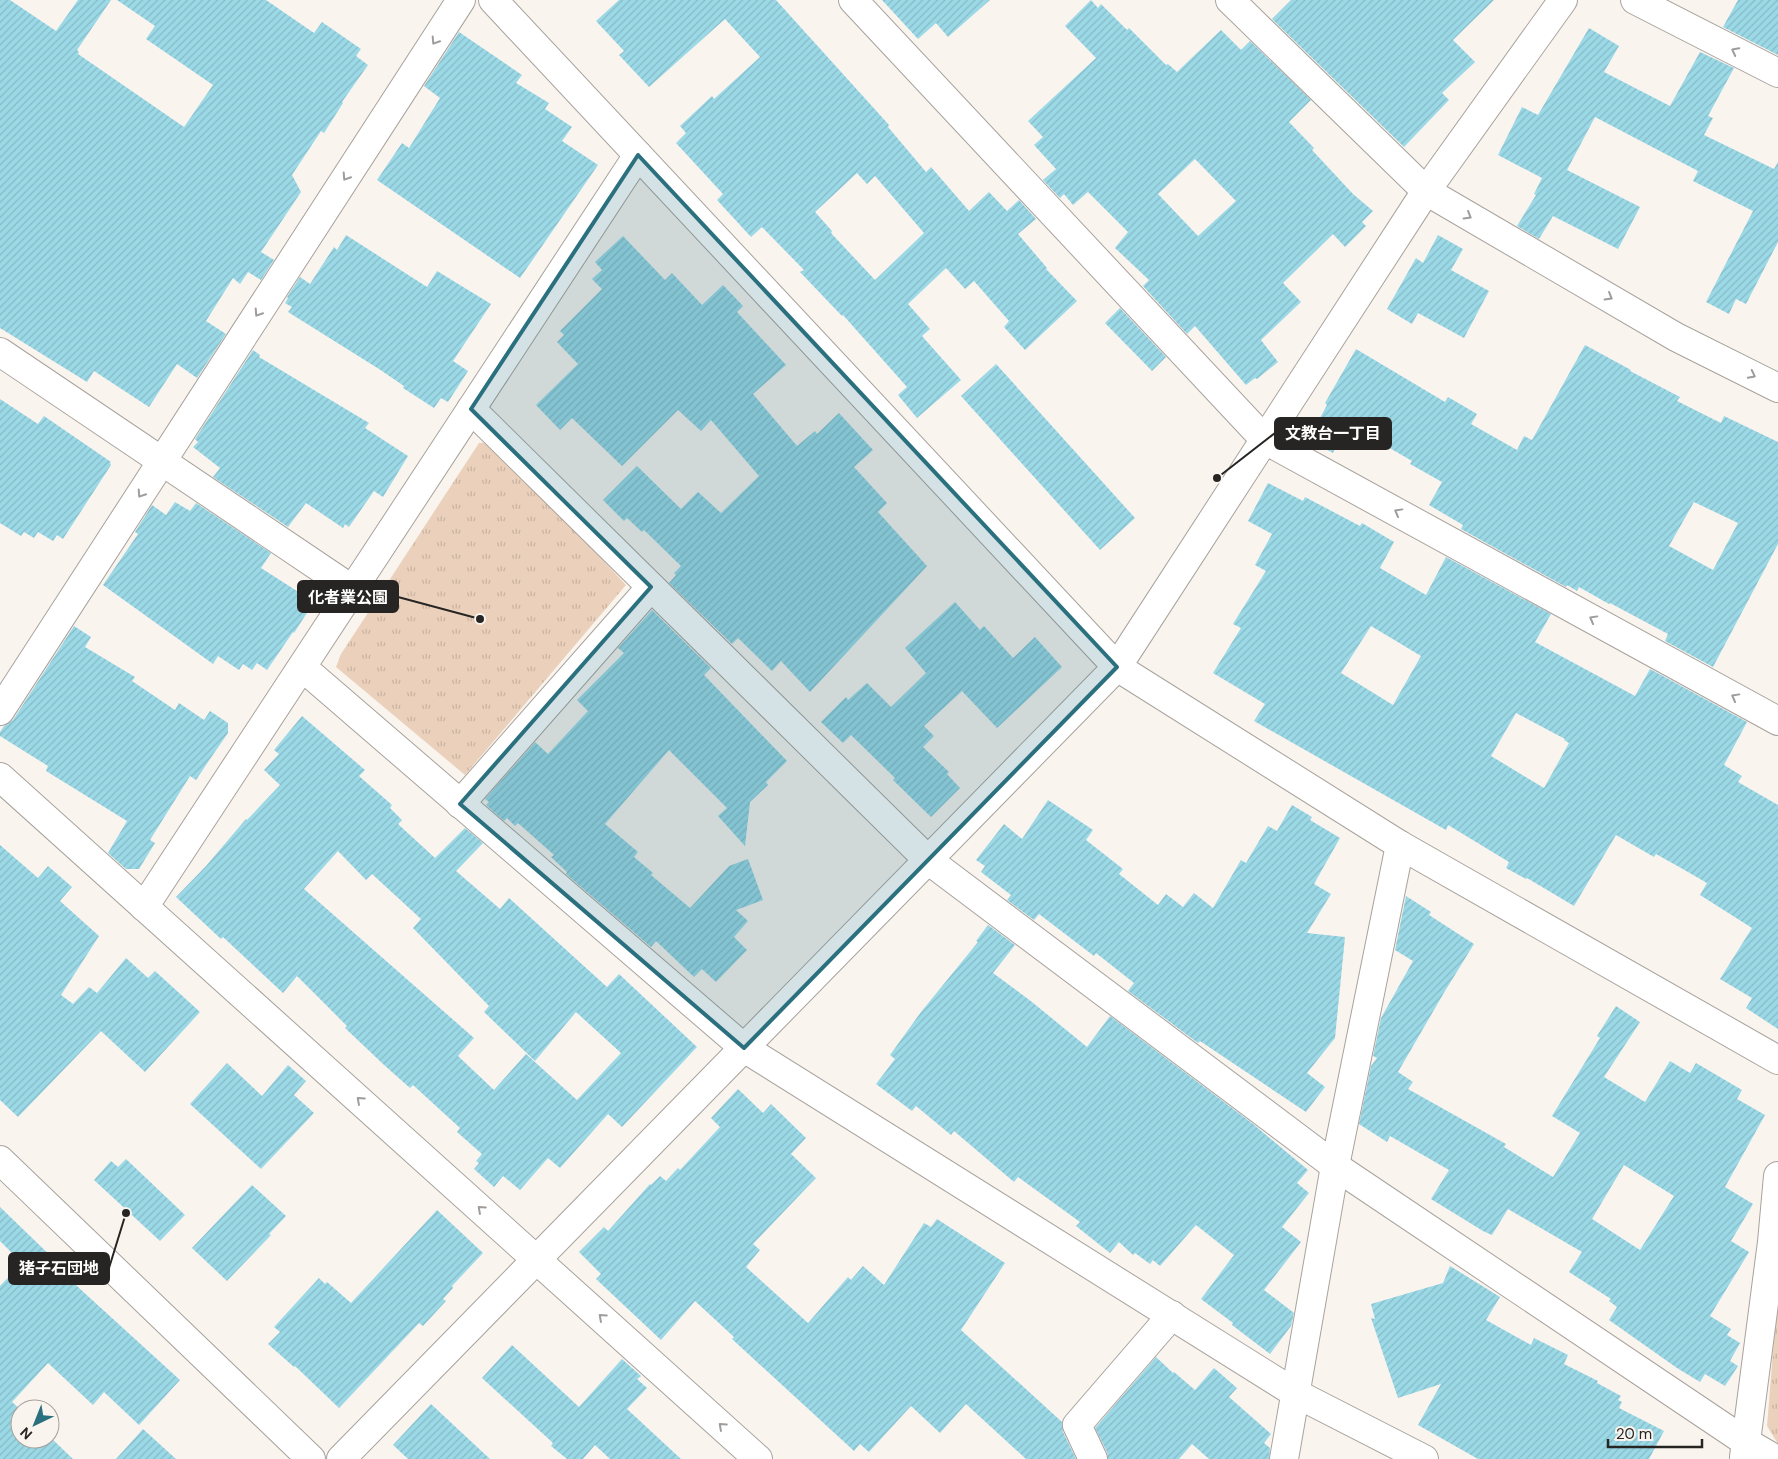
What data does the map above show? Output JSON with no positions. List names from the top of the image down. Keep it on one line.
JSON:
{"places":["文教台一丁目","化者業公園","猪子石団地"],"scale_bar":"20 m","north":"bottom left"}
